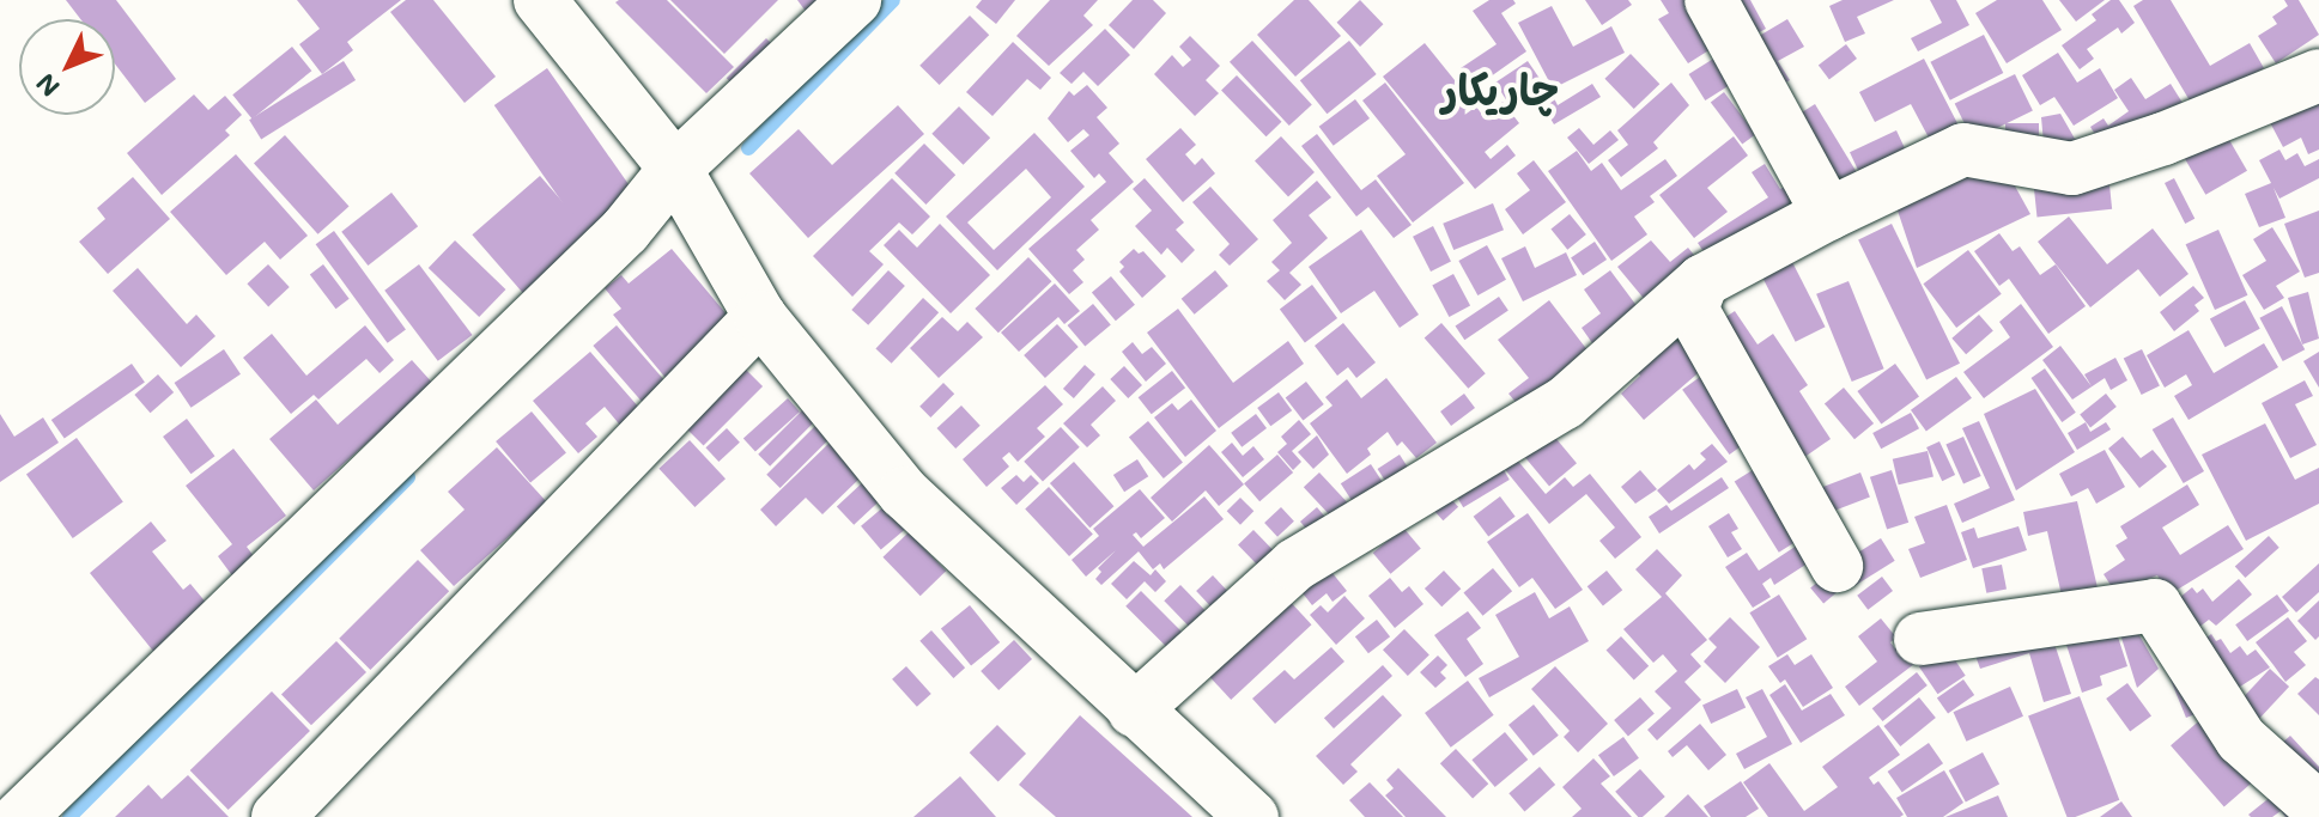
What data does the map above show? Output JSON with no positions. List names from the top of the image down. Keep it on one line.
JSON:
{"districts":["چاریکار"],"north":"bottom left"}
